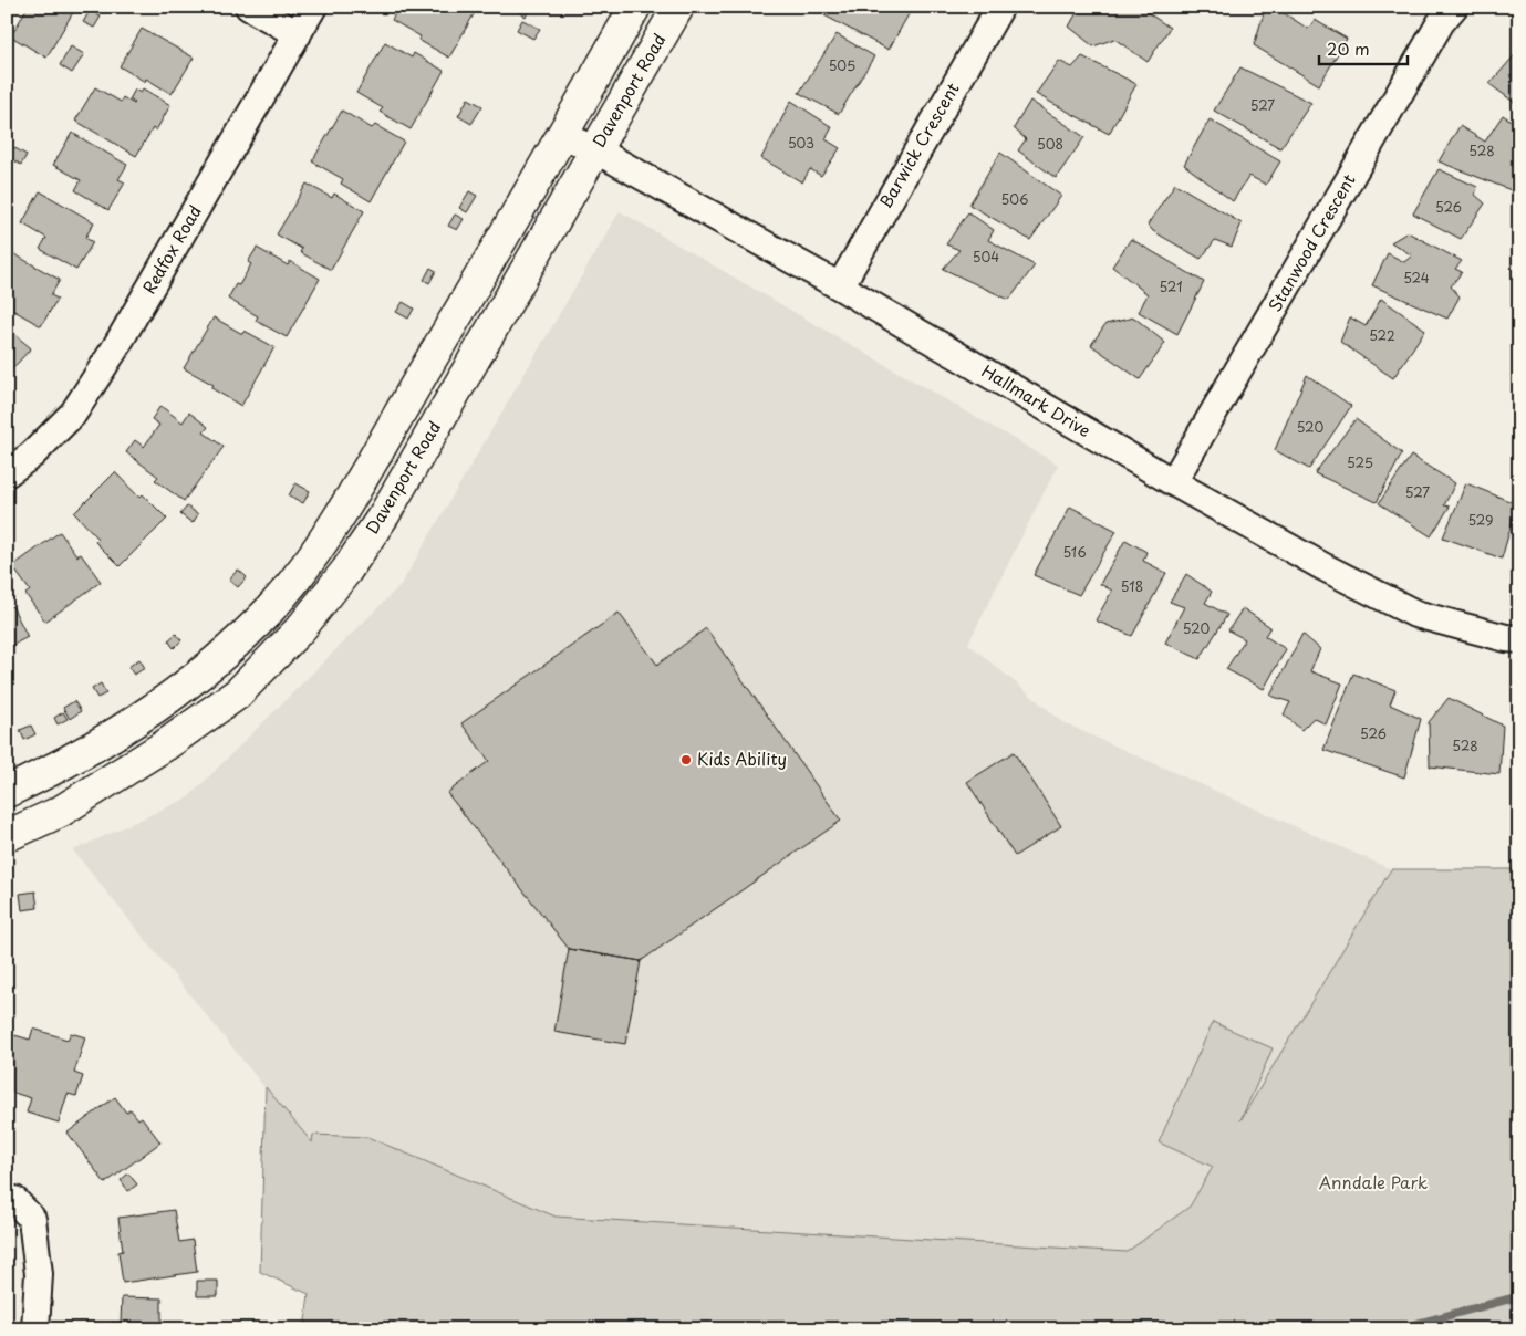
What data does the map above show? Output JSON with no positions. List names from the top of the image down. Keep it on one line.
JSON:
{"streets":{"street":["Davenport Road","Barwick Crescent","Stanwood Crescent","Redfox Road","Hallmark Drive"]},"crossings":[["Davenport Road","Hallmark Drive"],["Barwick Crescent","Hallmark Drive"],["Stanwood Crescent","Hallmark Drive"]],"parks":["Anndale Park"],"places":["Kids Ability"],"house_numbers":["505","527","503","508","528","506","526","504","524","521","522","520","525","527","529","516","518","520","526","528"],"scale_bar":"20 m"}
